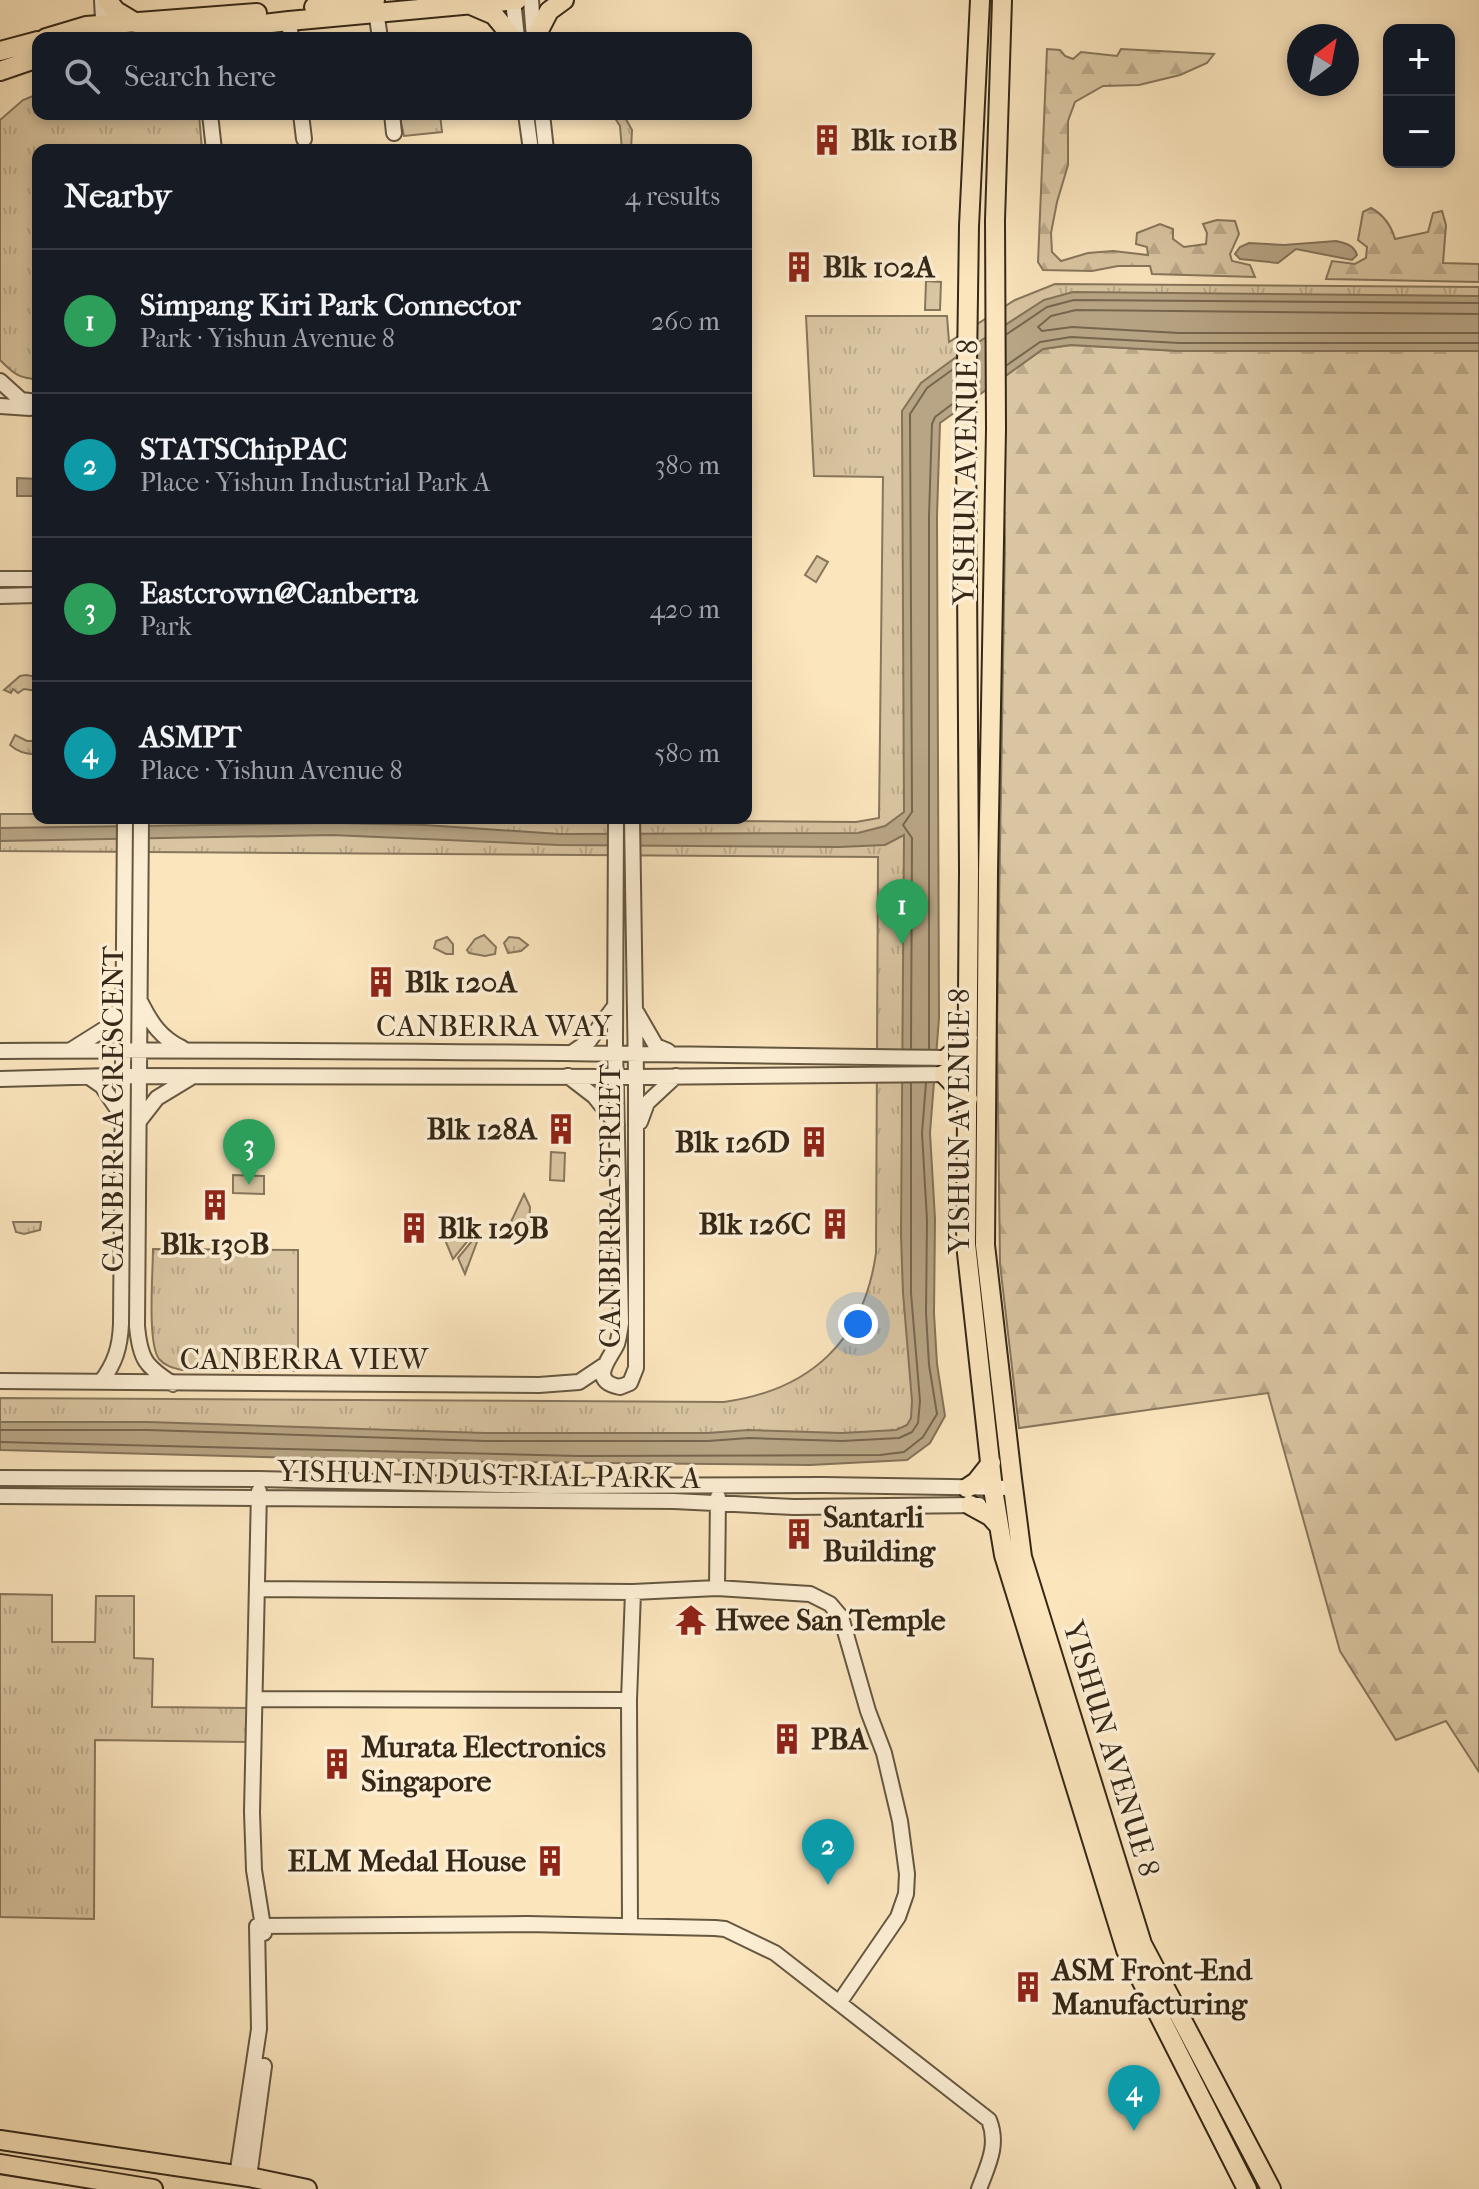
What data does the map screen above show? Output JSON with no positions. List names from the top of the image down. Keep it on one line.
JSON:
{"streets":{"main road":["YISHUN AVENUE 8"],"street":["CANBERRA WAY","CANBERRA CRESCENT","CANBERRA STREET","CANBERRA VIEW","YISHUN INDUSTRIAL PARK A"]},"crossings":[["YISHUN AVENUE 8","CANBERRA WAY"],["YISHUN AVENUE 8","YISHUN INDUSTRIAL PARK A"],["CANBERRA WAY","CANBERRA CRESCENT"],["CANBERRA WAY","CANBERRA STREET"],["CANBERRA CRESCENT","CANBERRA VIEW"],["CANBERRA STREET","CANBERRA VIEW"]],"places":{"building":["Blk 101B","Blk 102A","Blk 120A","Blk 128A","Blk 126D","Blk 130B","Blk 126C","Blk 129B","Santarli Building","PBA","Murata Electronics Singapore","ELM Medal House","ASM Front-End Manufacturing"],"temple":["Hwee San Temple"]},"north":"top right","page":{"map_buttons":["+","−"],"search":"Search here","heading":["Nearby","4 results"],"list":[{"mark":"1","name":"Simpang Kiri Park Connector","note":"Park · Yishun Avenue 8","value":"260 m"},{"mark":"2","name":"STATSChipPAC","note":"Place · Yishun Industrial Park A","value":"380 m"},{"mark":"3","name":"Eastcrown@Canberra","note":"Park","value":"420 m"},{"mark":"4","name":"ASMPT","note":"Place · Yishun Avenue 8","value":"580 m"}],"pins":["1","3","2","4"]}}
